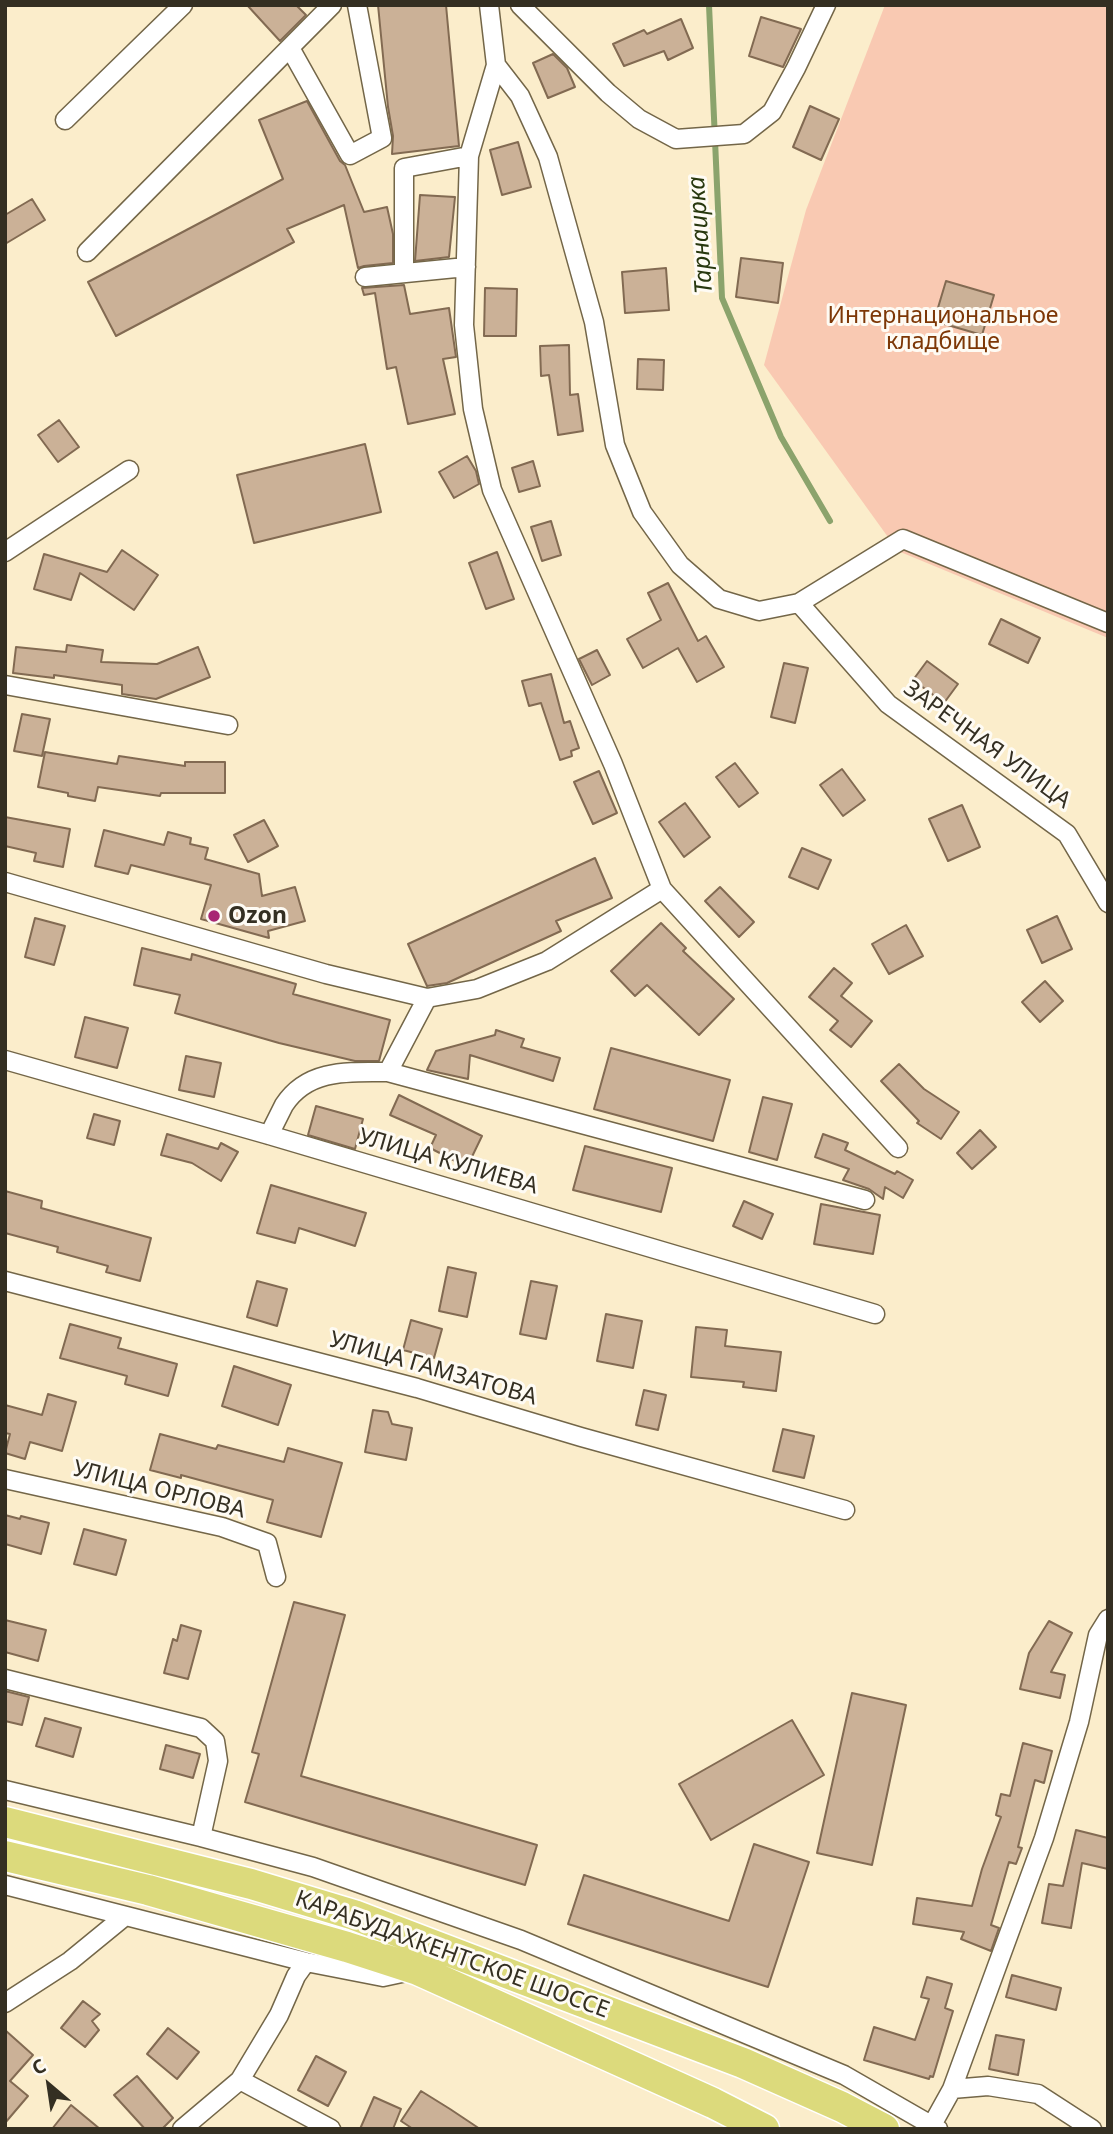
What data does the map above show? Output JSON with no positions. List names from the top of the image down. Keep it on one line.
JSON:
{"streets":{"highway":["КАРАБУДАХКЕНТСКОЕ ШОССЕ"],"street":["ЗАРЕЧНАЯ УЛИЦА","УЛИЦА КУЛИЕВА","УЛИЦА ГАМЗАТОВА","УЛИЦА ОРЛОВА"]},"water":["Тарнаирка"],"parks":["Интернациональное кладбище"],"places":["Ozon"],"north":"top left"}
